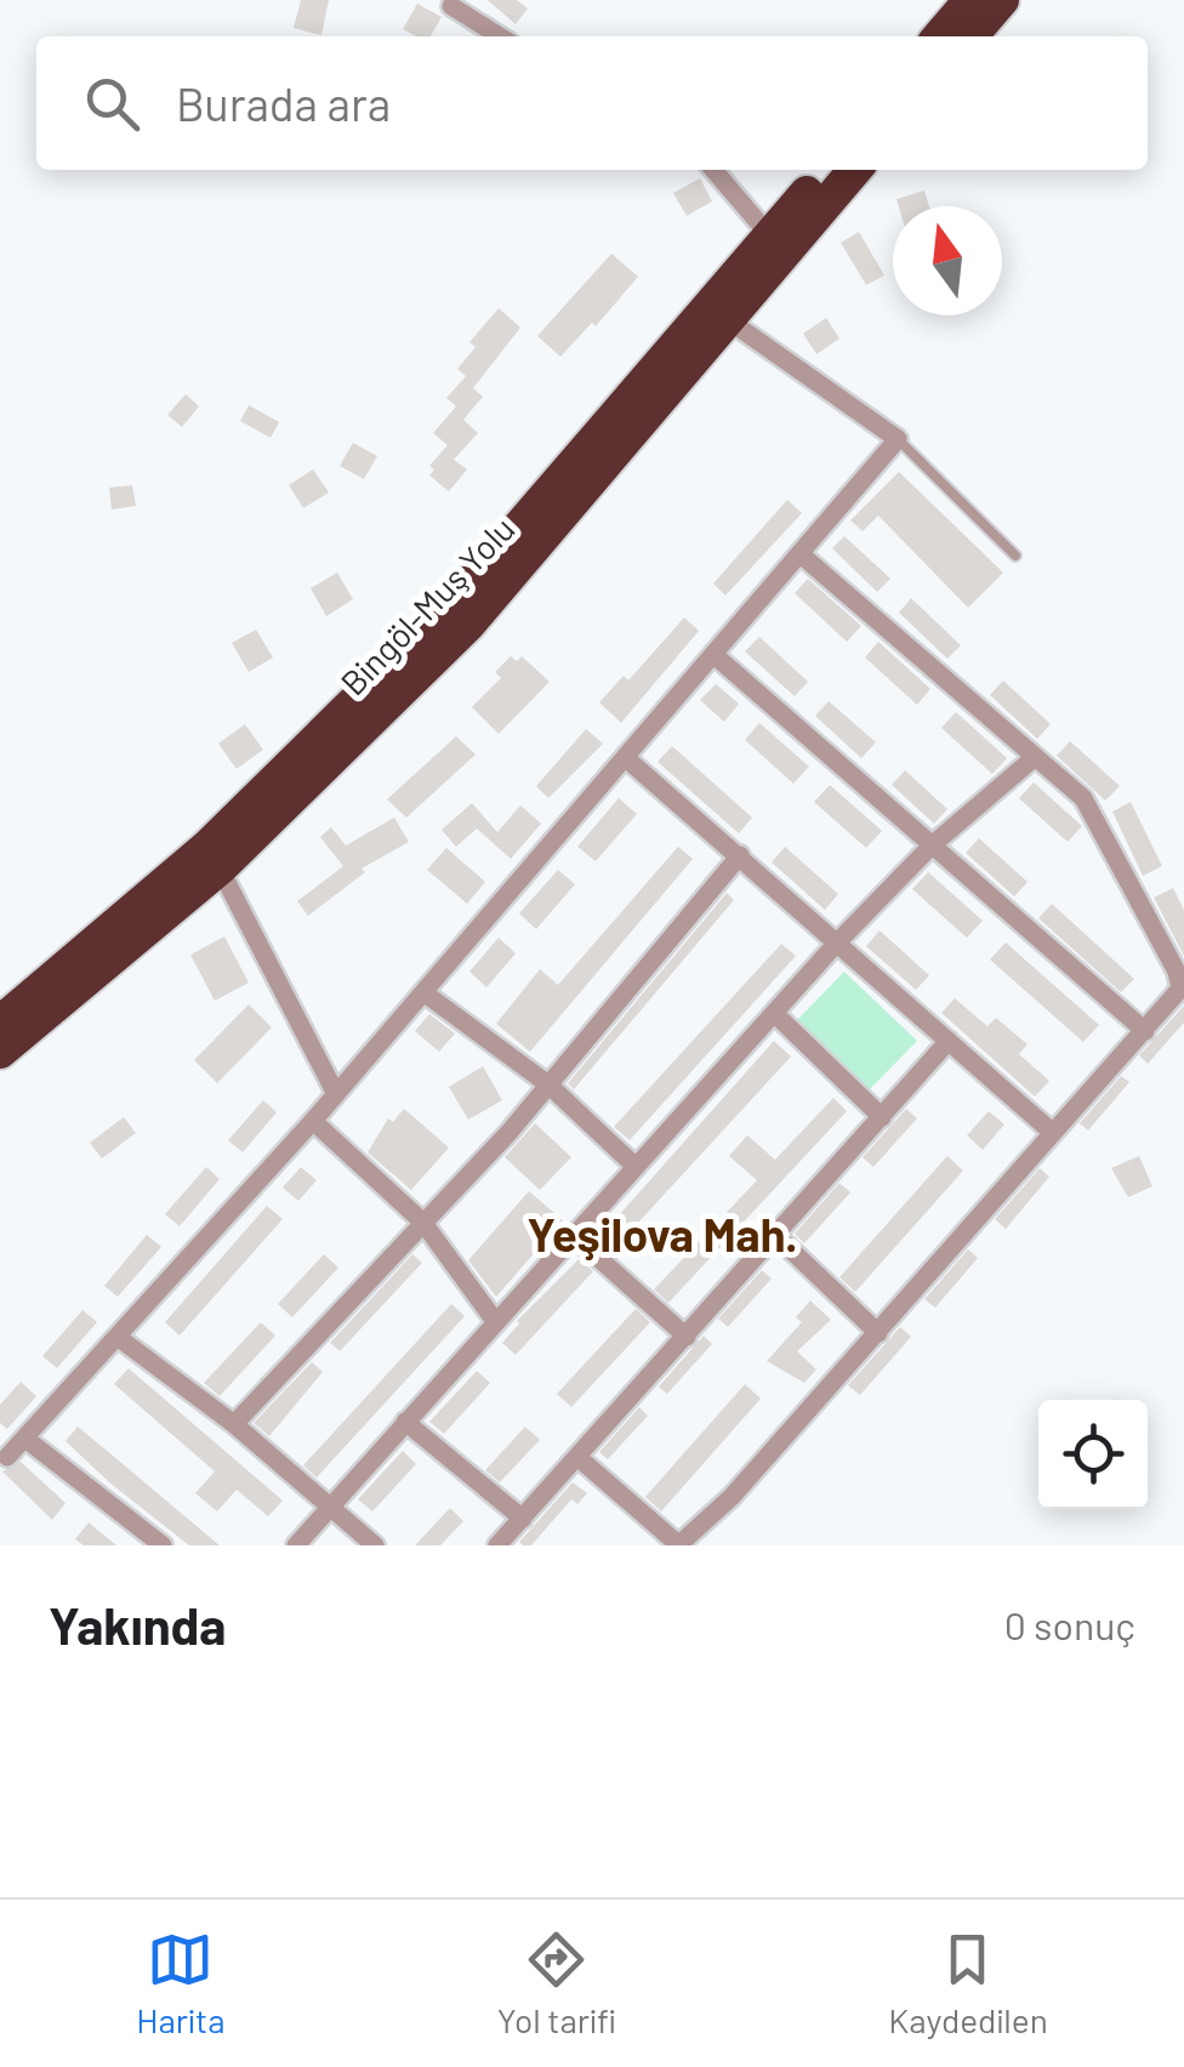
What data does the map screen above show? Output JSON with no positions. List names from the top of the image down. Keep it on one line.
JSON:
{"streets":{"highway":["Bingöl-Muş Yolu"]},"districts":["Yeşilova Mah."],"north":"top","page":{"search":"Burada ara","heading":["Yakında","0 sonuç"],"nav":["Harita","Yol tarifi","Kaydedilen"]}}
